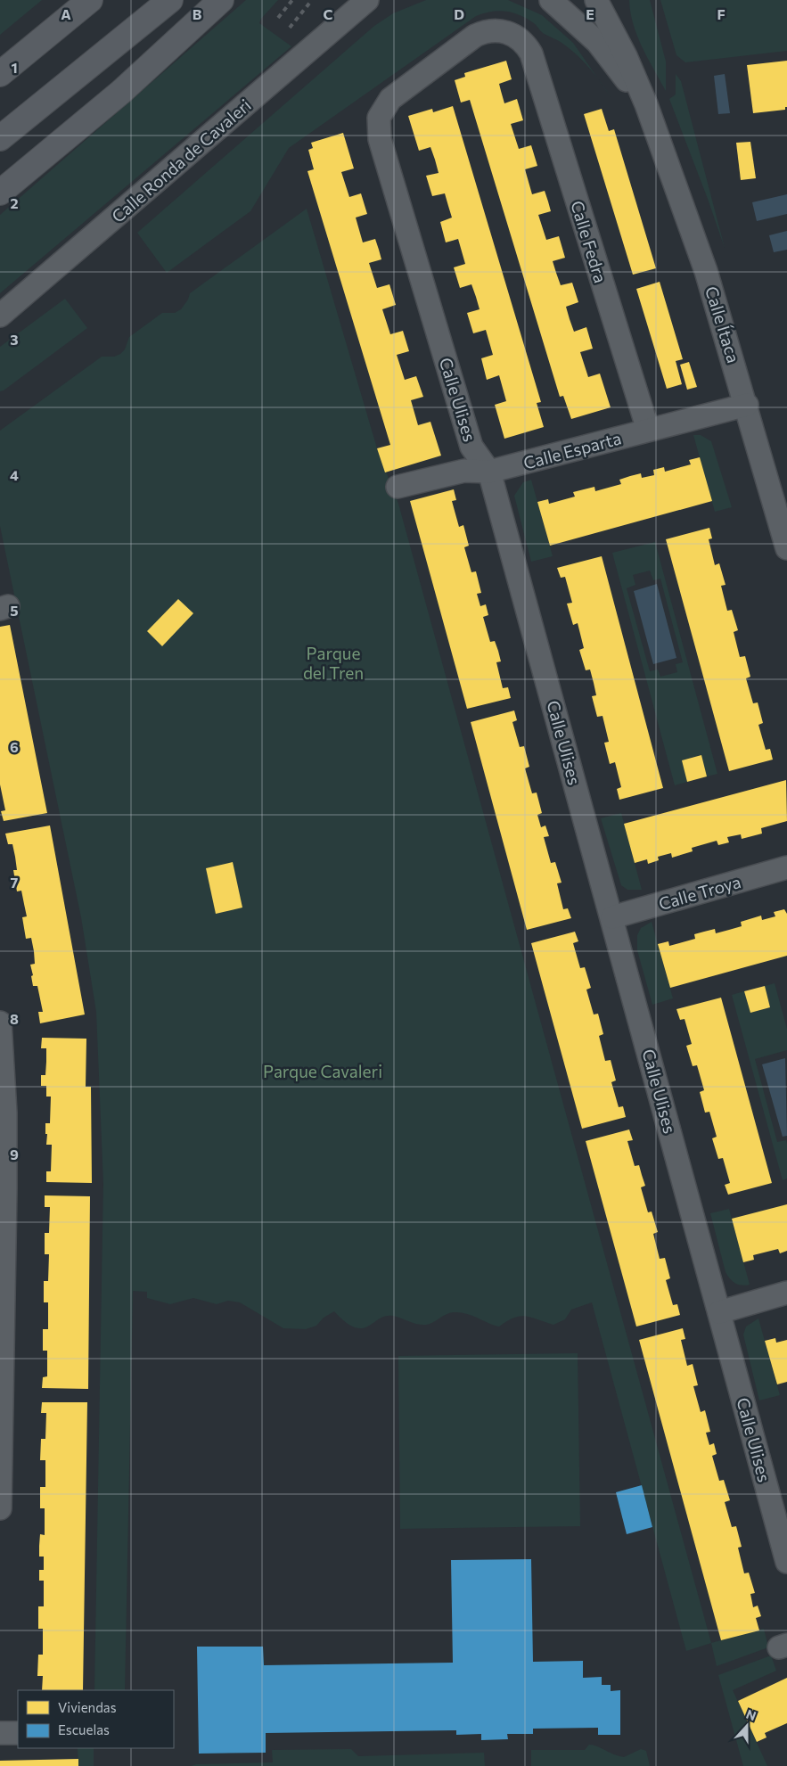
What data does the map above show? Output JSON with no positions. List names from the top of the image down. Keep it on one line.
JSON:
{"streets":{"street":["Calle Ronda de Cavaleri","Calle Fedra","Calle Ítaca","Calle Ulises","Calle Esparta","Calle Troya"]},"crossings":[["Calle Fedra","Calle Ulises"],["Calle Fedra","Calle Esparta"],["Calle Ítaca","Calle Esparta"],["Calle Ulises","Calle Esparta"],["Calle Ulises","Calle Troya"]],"parks":["Parque del Tren","Parque Cavaleri"],"legend":["Viviendas","Escuelas"],"north":"top","grid":{"columns":["A","B","C","D","E","F"],"rows":["1","2","3","4","5","6","7","8","9"]}}
